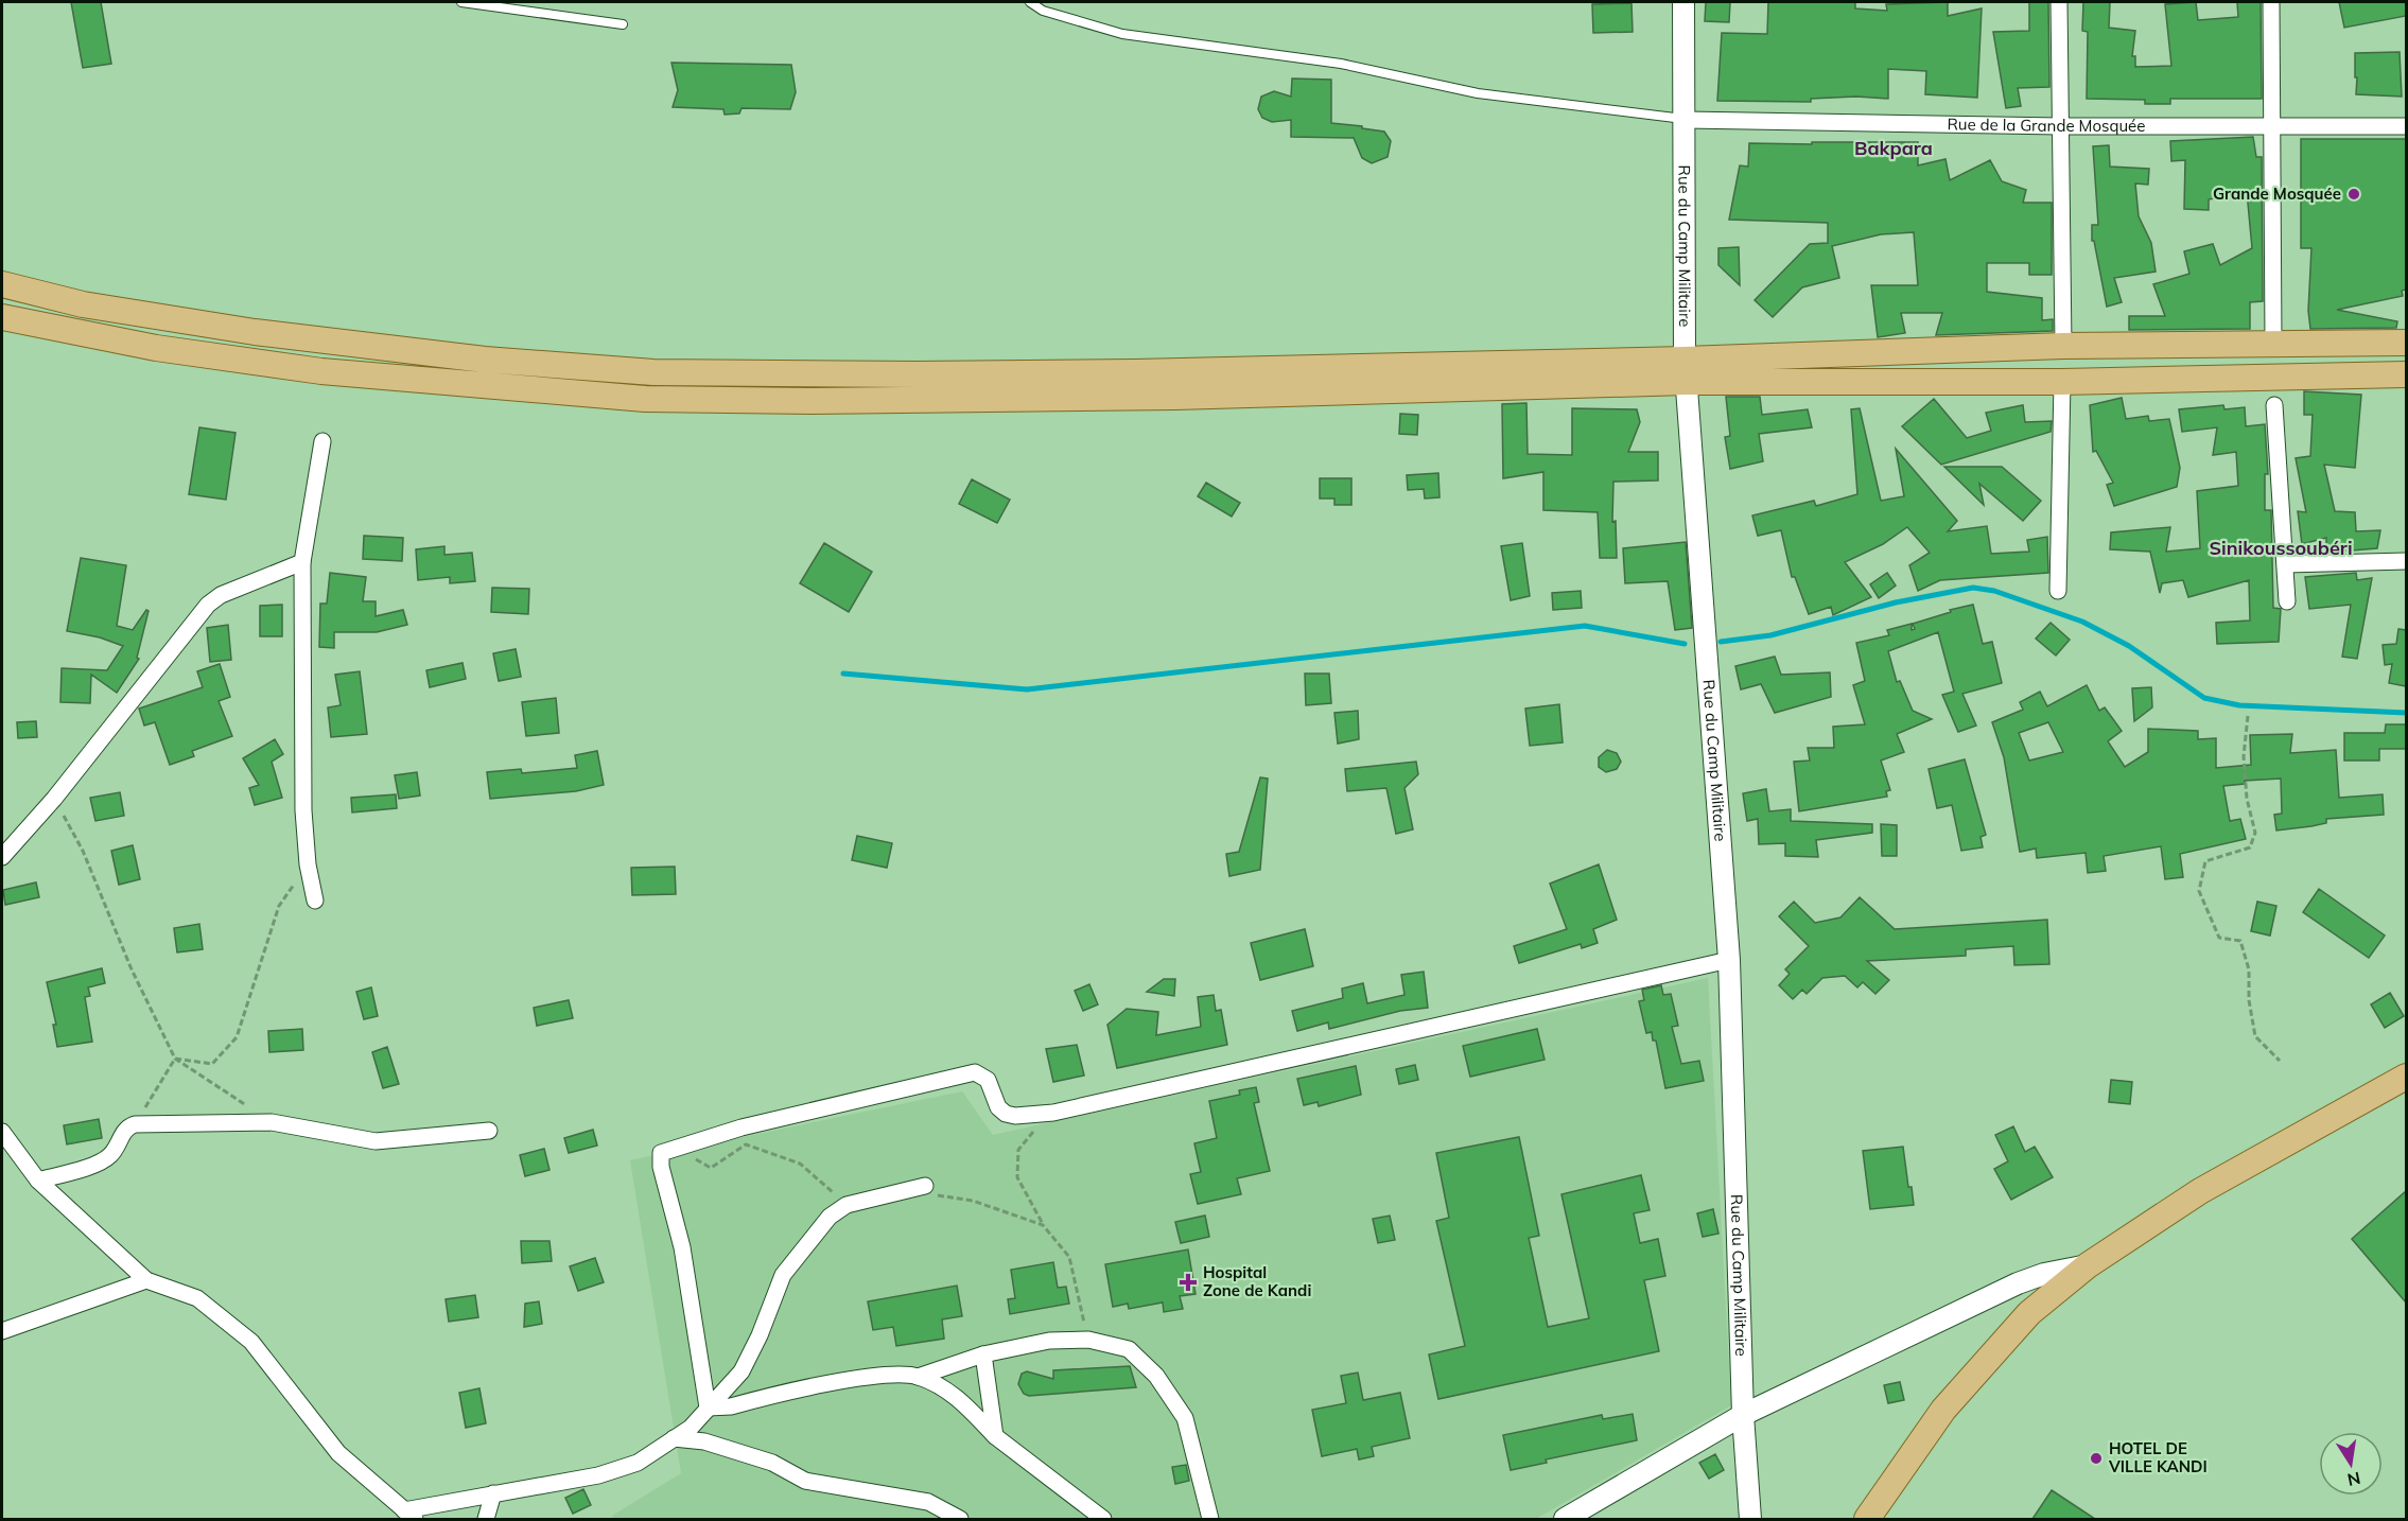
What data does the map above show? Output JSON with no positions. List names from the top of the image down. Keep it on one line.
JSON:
{"streets":{"street":["Rue de la Grande Mosquée","Rue du Camp Militaire"]},"crossings":[["Rue de la Grande Mosquée","Rue du Camp Militaire"]],"districts":["Bakpara","Sinikoussoubéri"],"places":{"other":["Grande Mosquée","HOTEL DE VILLE KANDI"],"health":["Hospital Zone de Kandi"]},"north":"bottom"}
